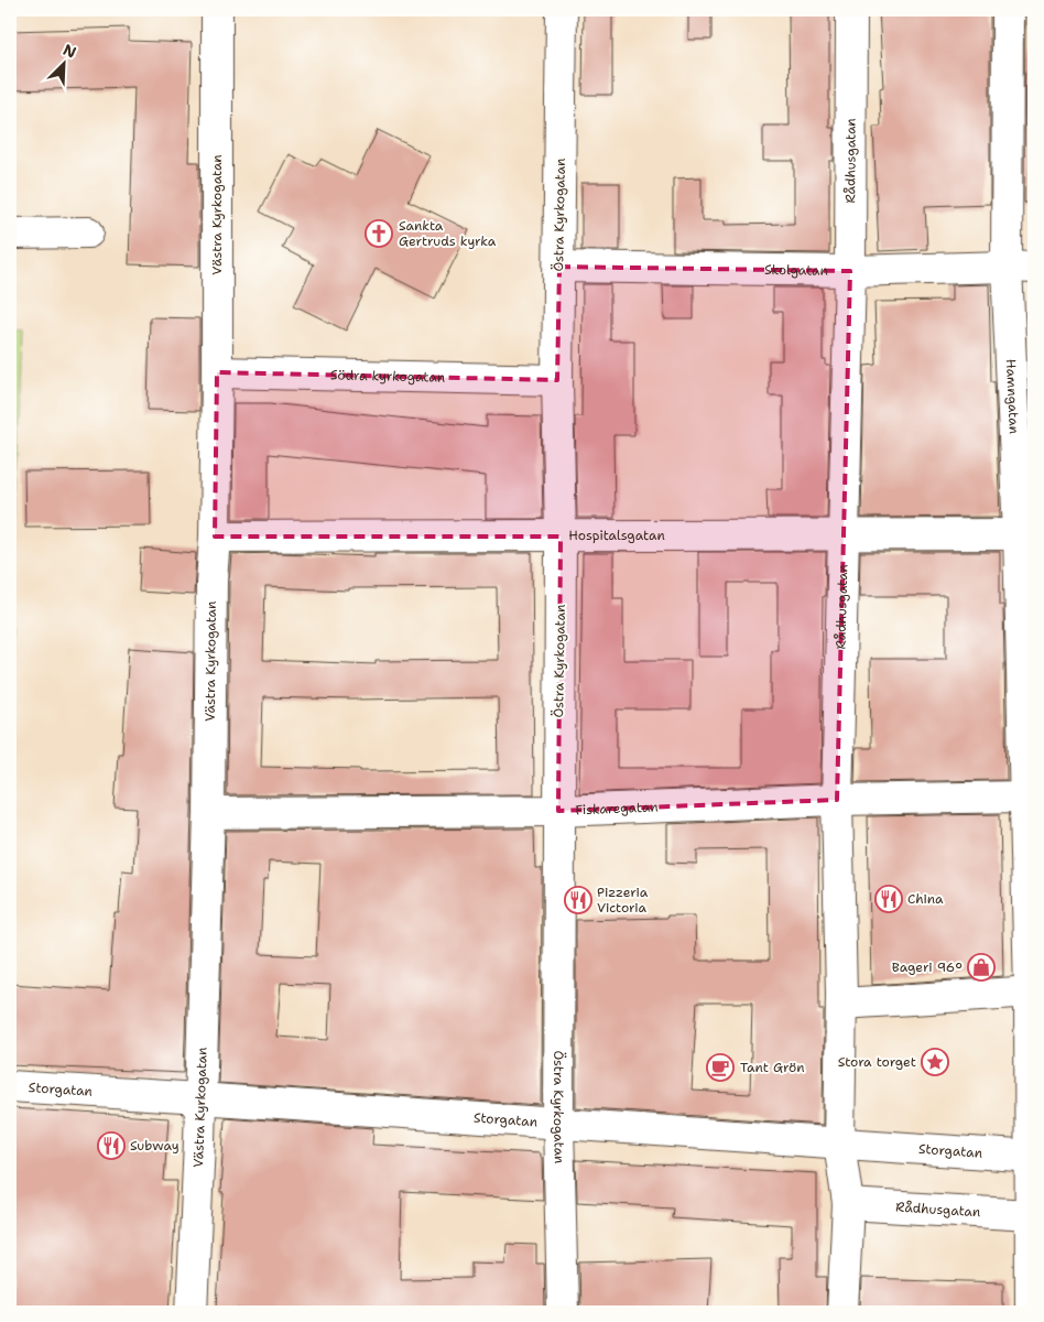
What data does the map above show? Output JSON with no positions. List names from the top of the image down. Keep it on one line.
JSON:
{"streets":{"street":["Rådhusgatan","Västra Kyrkogatan","Östra Kyrkogatan","Skolgatan","Södra kyrkogatan","Hamngatan","Hospitalsgatan","Fiskaregatan","Storgatan"]},"crossings":[["Rådhusgatan","Skolgatan"],["Rådhusgatan","Hamngatan"],["Rådhusgatan","Hospitalsgatan"],["Rådhusgatan","Fiskaregatan"],["Rådhusgatan","Storgatan"],["Västra Kyrkogatan","Södra kyrkogatan"],["Västra Kyrkogatan","Hospitalsgatan"],["Västra Kyrkogatan","Fiskaregatan"],["Västra Kyrkogatan","Storgatan"],["Östra Kyrkogatan","Skolgatan"],["Östra Kyrkogatan","Södra kyrkogatan"],["Östra Kyrkogatan","Hospitalsgatan"],["Östra Kyrkogatan","Fiskaregatan"],["Östra Kyrkogatan","Storgatan"],["Skolgatan","Hamngatan"],["Hamngatan","Hospitalsgatan"],["Hamngatan","Fiskaregatan"],["Hamngatan","Storgatan"]],"places":{"church":["Sankta Gertruds kyrka"],"restaurant":["China","Pizzeria Victoria","Subway"],"shop":["Bageri 96°"],"place":["Stora torget"],"cafe":["Tant Grön"]},"north":"top right"}
